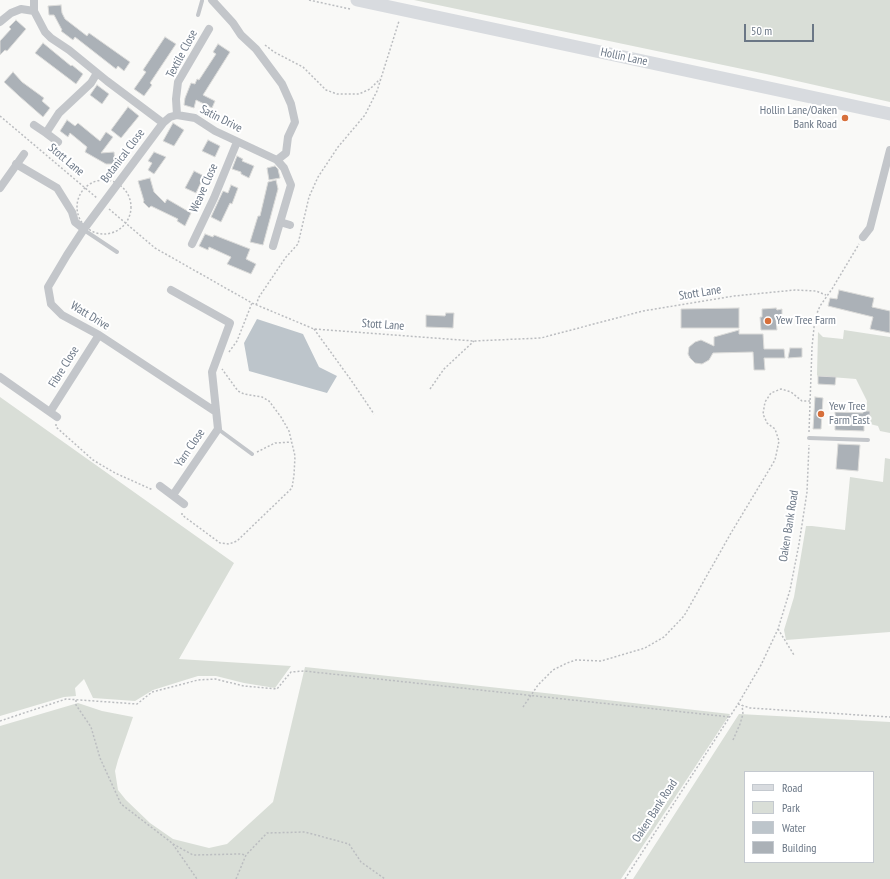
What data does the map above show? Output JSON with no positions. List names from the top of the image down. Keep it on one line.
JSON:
{"streets":{"main road":["Hollin Lane"],"street":["Textile Close","Satin Drive","Botanical Close","Weave Close","Watt Drive","Fibre Close","Yarn Close"],"path":["Stott Lane","Oaken Bank Road"]},"crossings":[["Textile Close","Satin Drive"],["Satin Drive","Weave Close"],["Botanical Close","Stott Lane"],["Botanical Close","Watt Drive"],["Stott Lane","Watt Drive"],["Stott Lane","Oaken Bank Road"],["Watt Drive","Fibre Close"],["Watt Drive","Yarn Close"]],"places":["Hollin Lane/Oaken Bank Road","Yew Tree Farm","Yew Tree Farm East"],"legend":["Road","Park","Water","Building"],"scale_bar":"50 m"}
